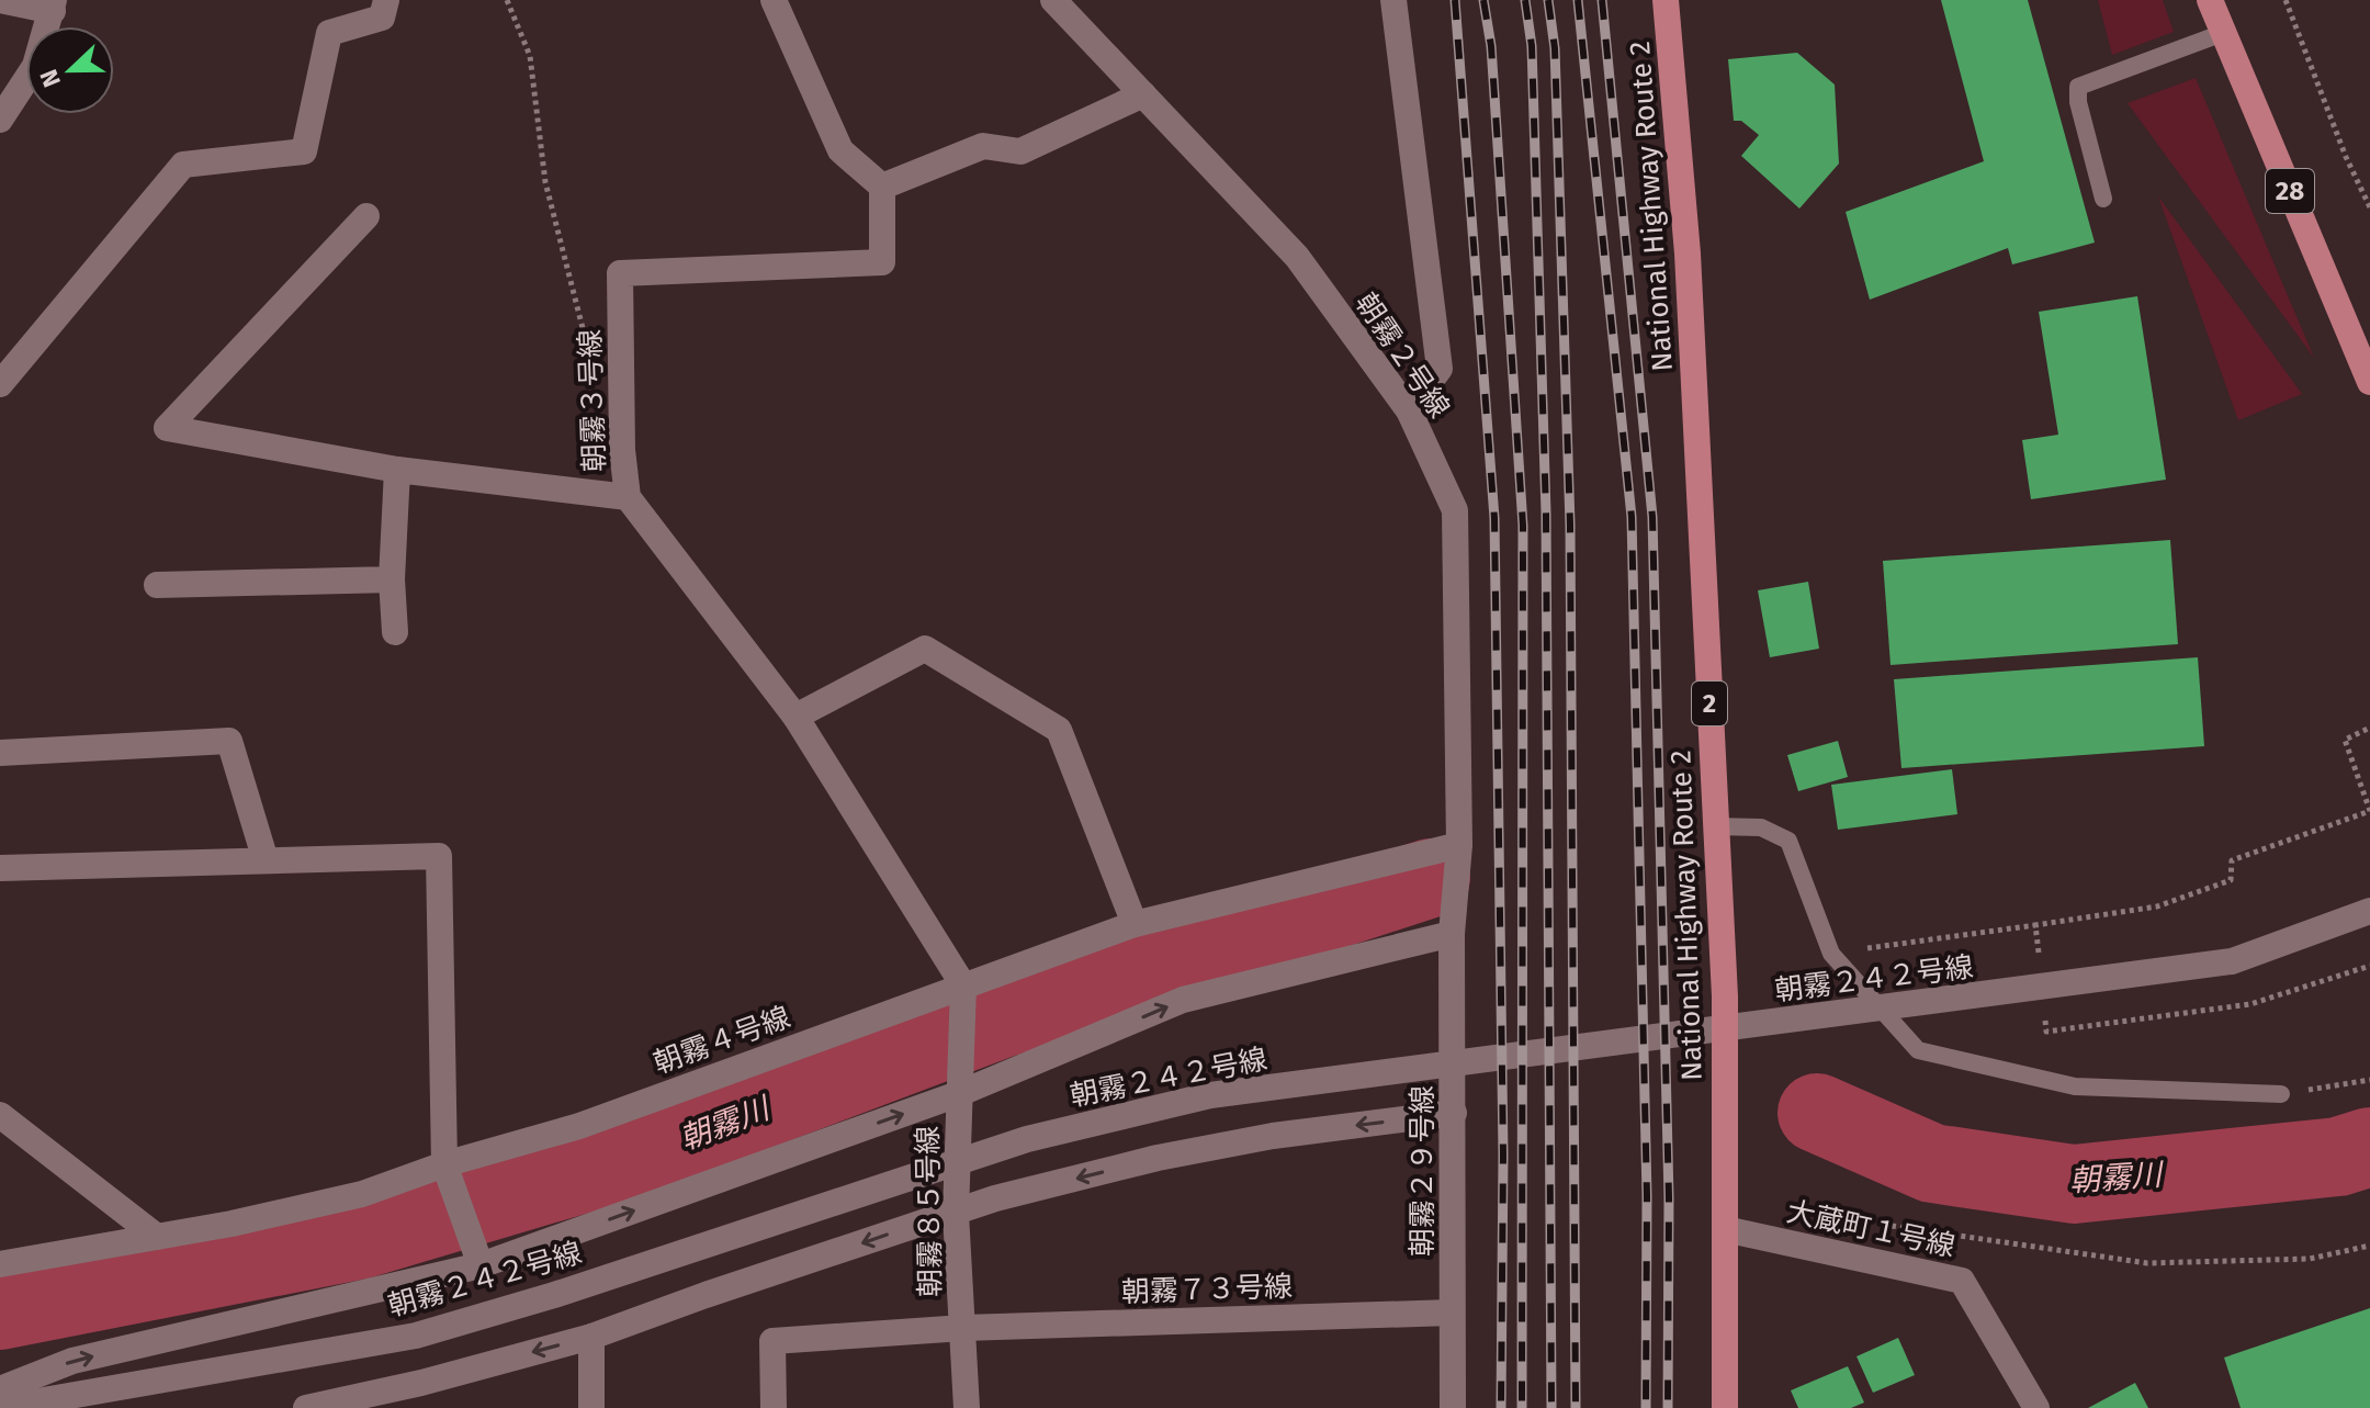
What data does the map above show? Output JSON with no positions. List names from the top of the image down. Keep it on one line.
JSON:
{"streets":{"highway":["28","National Highway Route 2","2"],"street":["朝霧２号線","朝霧３号線","朝霧２４２号線","朝霧４号線","朝霧２９号線","朝霧８５号線","大蔵町１号線","朝霧７３号線"]},"crossings":[["National Highway Route 2","大蔵町１号線"],["朝霧２号線","朝霧４号線"],["朝霧２号線","朝霧２９号線"],["朝霧３号線","朝霧４号線"],["朝霧２９号線","朝霧７３号線"],["朝霧８５号線","朝霧７３号線"]],"water":["朝霧川"],"north":"left"}
